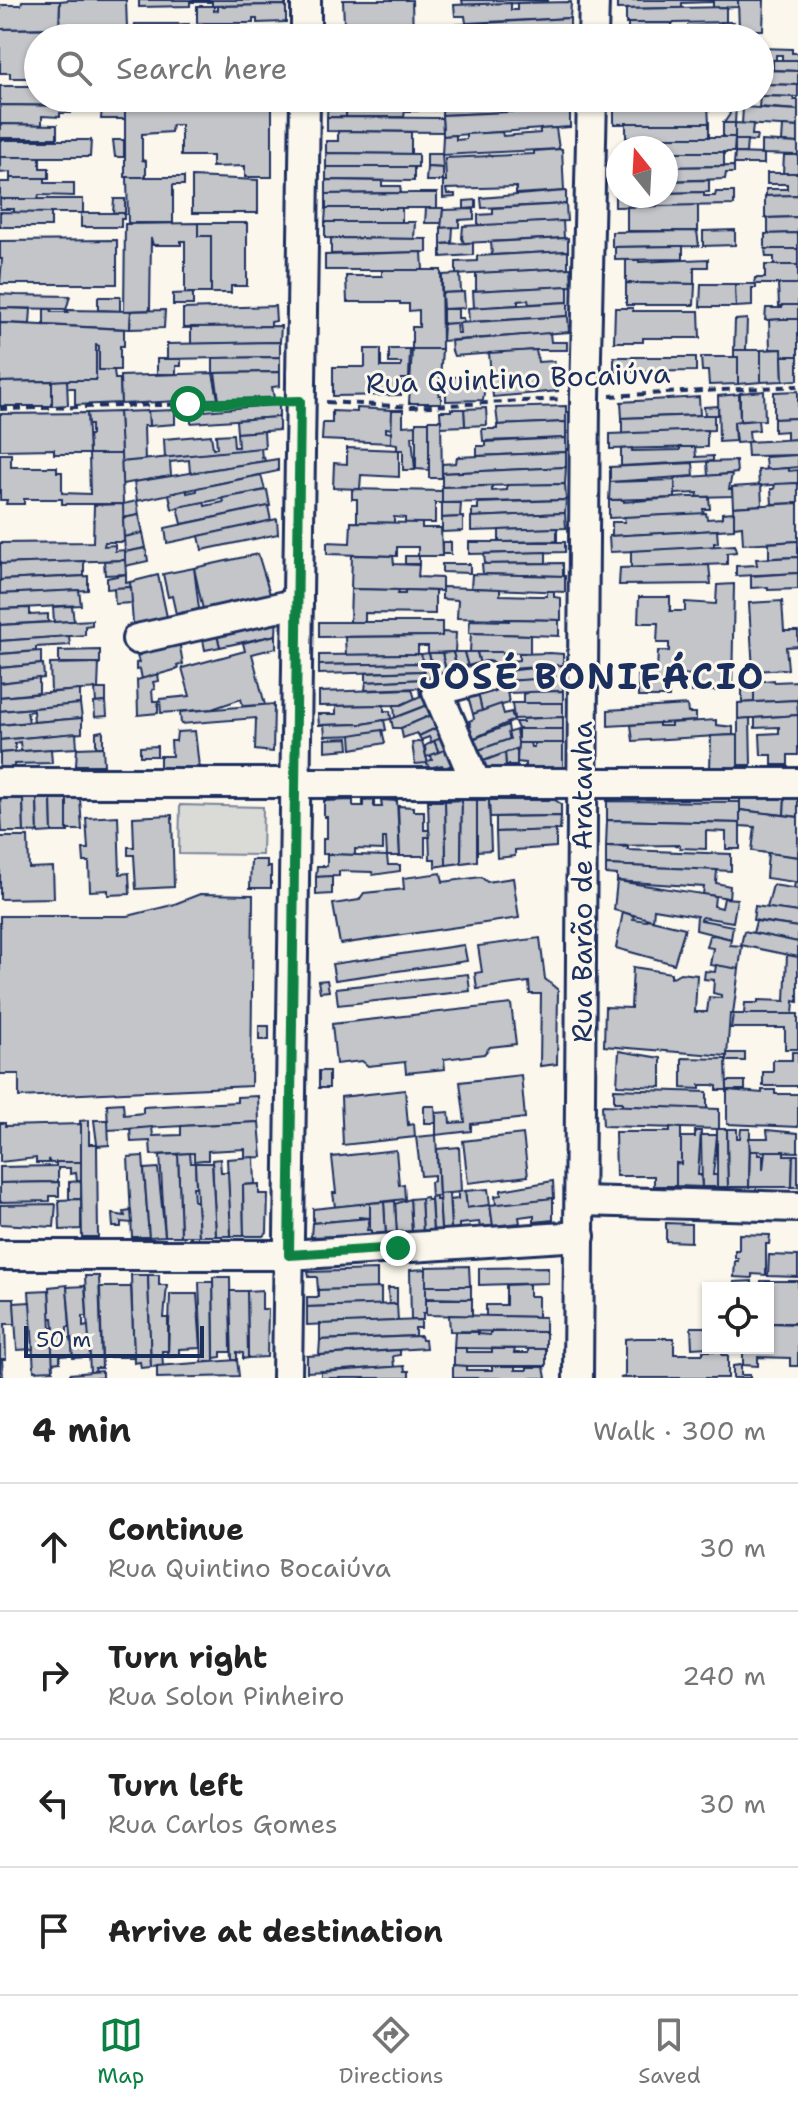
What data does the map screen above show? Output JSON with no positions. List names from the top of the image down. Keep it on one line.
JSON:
{"streets":{"street":["Rua Barão de Aratanha"],"path":["Rua Quintino Bocaiúva"]},"crossings":[["Rua Quintino Bocaiúva","Rua Barão de Aratanha"]],"districts":["JOSÉ BONIFÁCIO"],"scale_bar":"50 m","north":"top","page":{"search":"Search here","scale":"50 m","heading":["4 min","Walk · 300 m"],"list":[["Continue","Rua Quintino Bocaiúva","30 m"],["Turn right","Rua Solon Pinheiro","240 m"],["Turn left","Rua Carlos Gomes","30 m"],"Arrive at destination"],"nav":["Map","Directions","Saved"]}}
